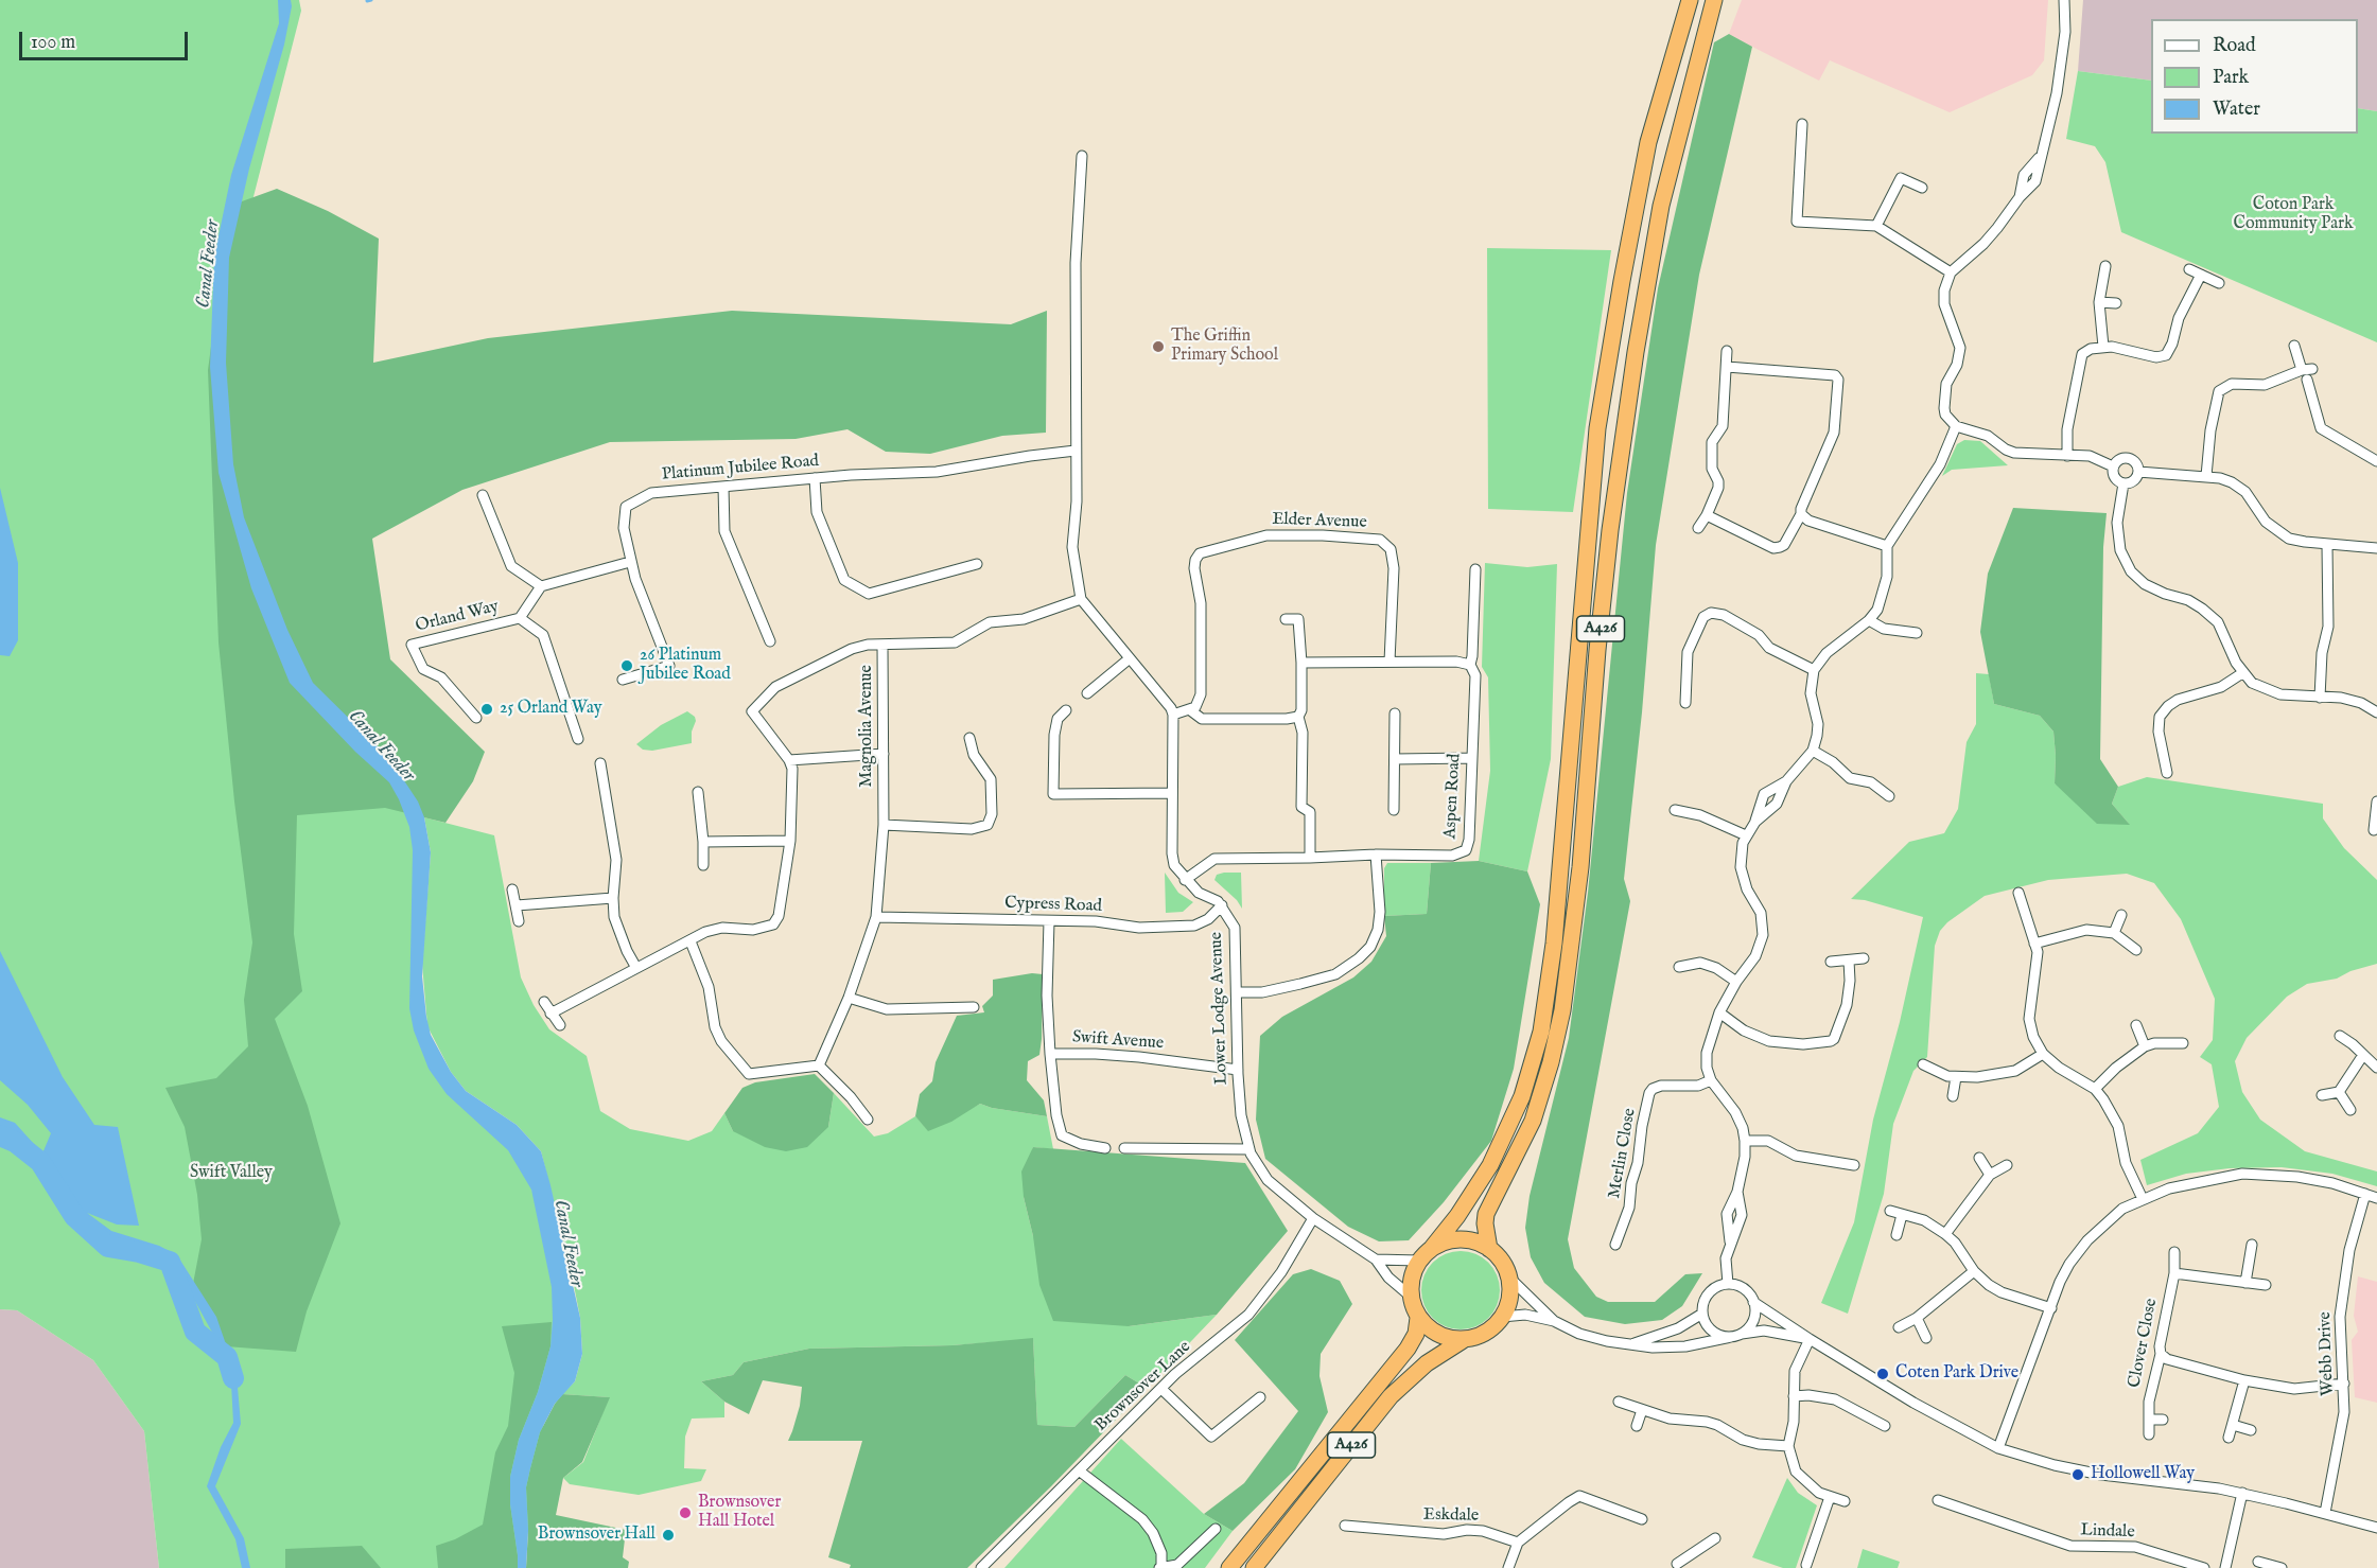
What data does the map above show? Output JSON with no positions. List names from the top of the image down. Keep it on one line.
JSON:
{"streets":{"highway":["A426"],"street":["Platinum Jubilee Road","Elder Avenue","Orland Way","Magnolia Avenue","Aspen Road","Cypress Road","Lower Lodge Avenue","Swift Avenue","Merlin Close","Clover Close","Webb Drive","Brownsover Lane","Eskdale","Lindale"]},"crossings":[["A426","Lower Lodge Avenue"],["Magnolia Avenue","Cypress Road"],["Aspen Road","Lower Lodge Avenue"],["Cypress Road","Lower Lodge Avenue"],["Cypress Road","Swift Avenue"],["Lower Lodge Avenue","Swift Avenue"],["Lower Lodge Avenue","Brownsover Lane"]],"water":["Canal Feeder"],"parks":["Coton Park Community Park","Swift Valley"],"places":["The Griffin Primary School","26 Platinum Jubilee Road","25 Orland Way","Coten Park Drive","Hollowell Way","Brownsover Hall Hotel","Brownsover Hall"],"legend":["Road","Park","Water"],"scale_bar":"100 m"}
